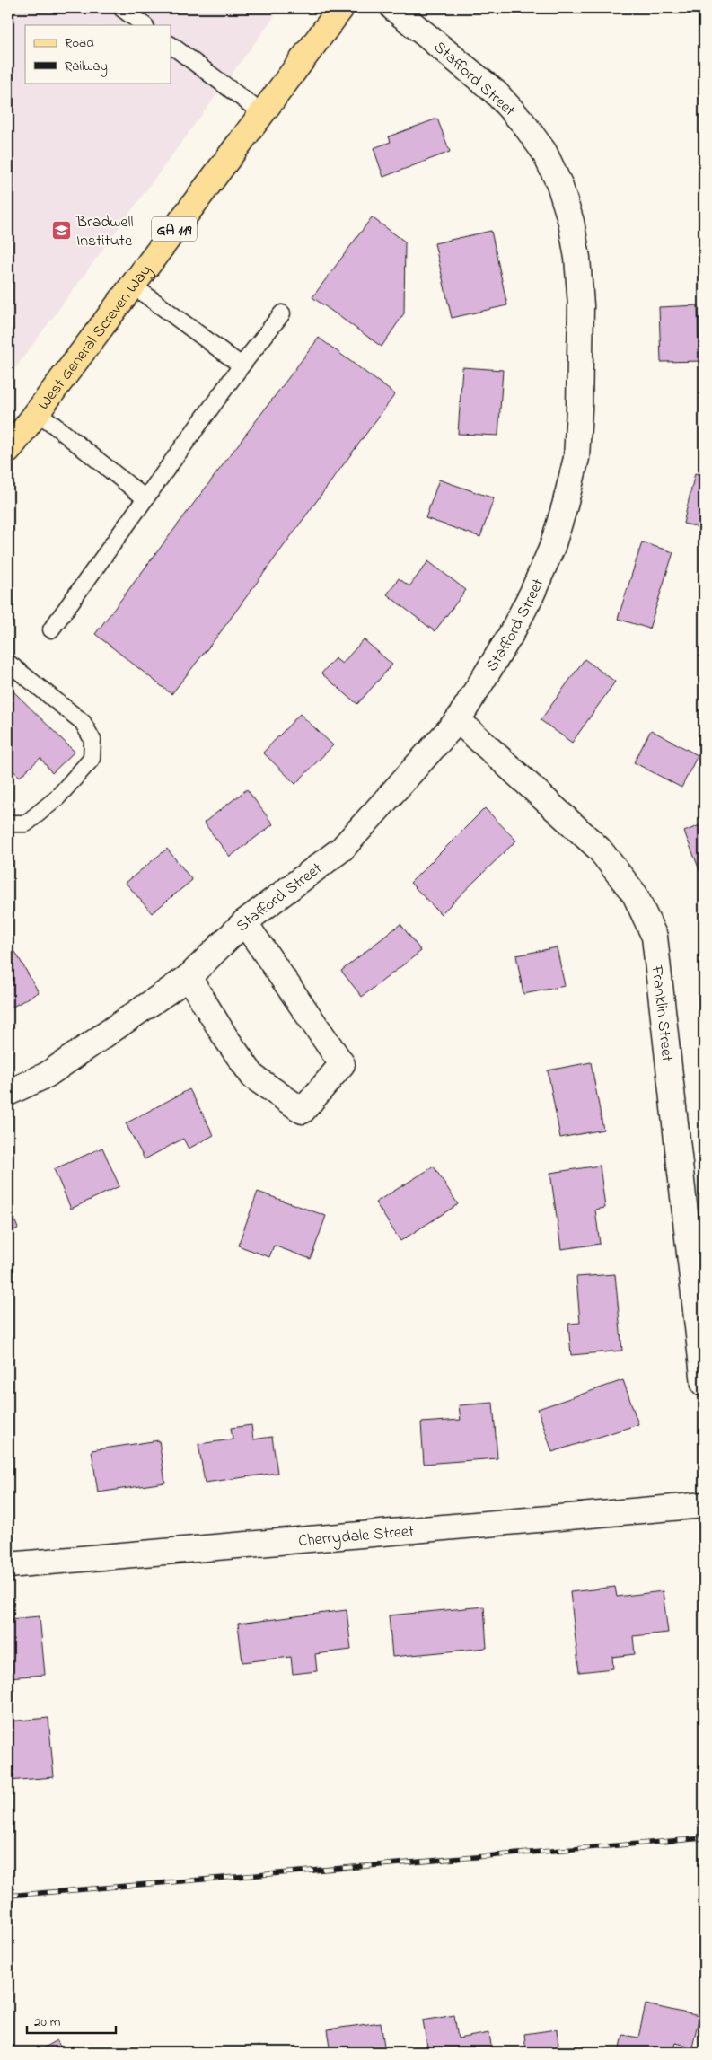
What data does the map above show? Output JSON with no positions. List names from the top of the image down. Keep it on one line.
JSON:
{"streets":{"main road":["GA 119","West General Screven Way"],"street":["Stafford Street","Franklin Street","Cherrydale Street"]},"crossings":[["Stafford Street","Franklin Street"]],"places":{"school or university":["Bradwell Institute"]},"legend":["Road","Railway"],"scale_bar":"20 m"}
